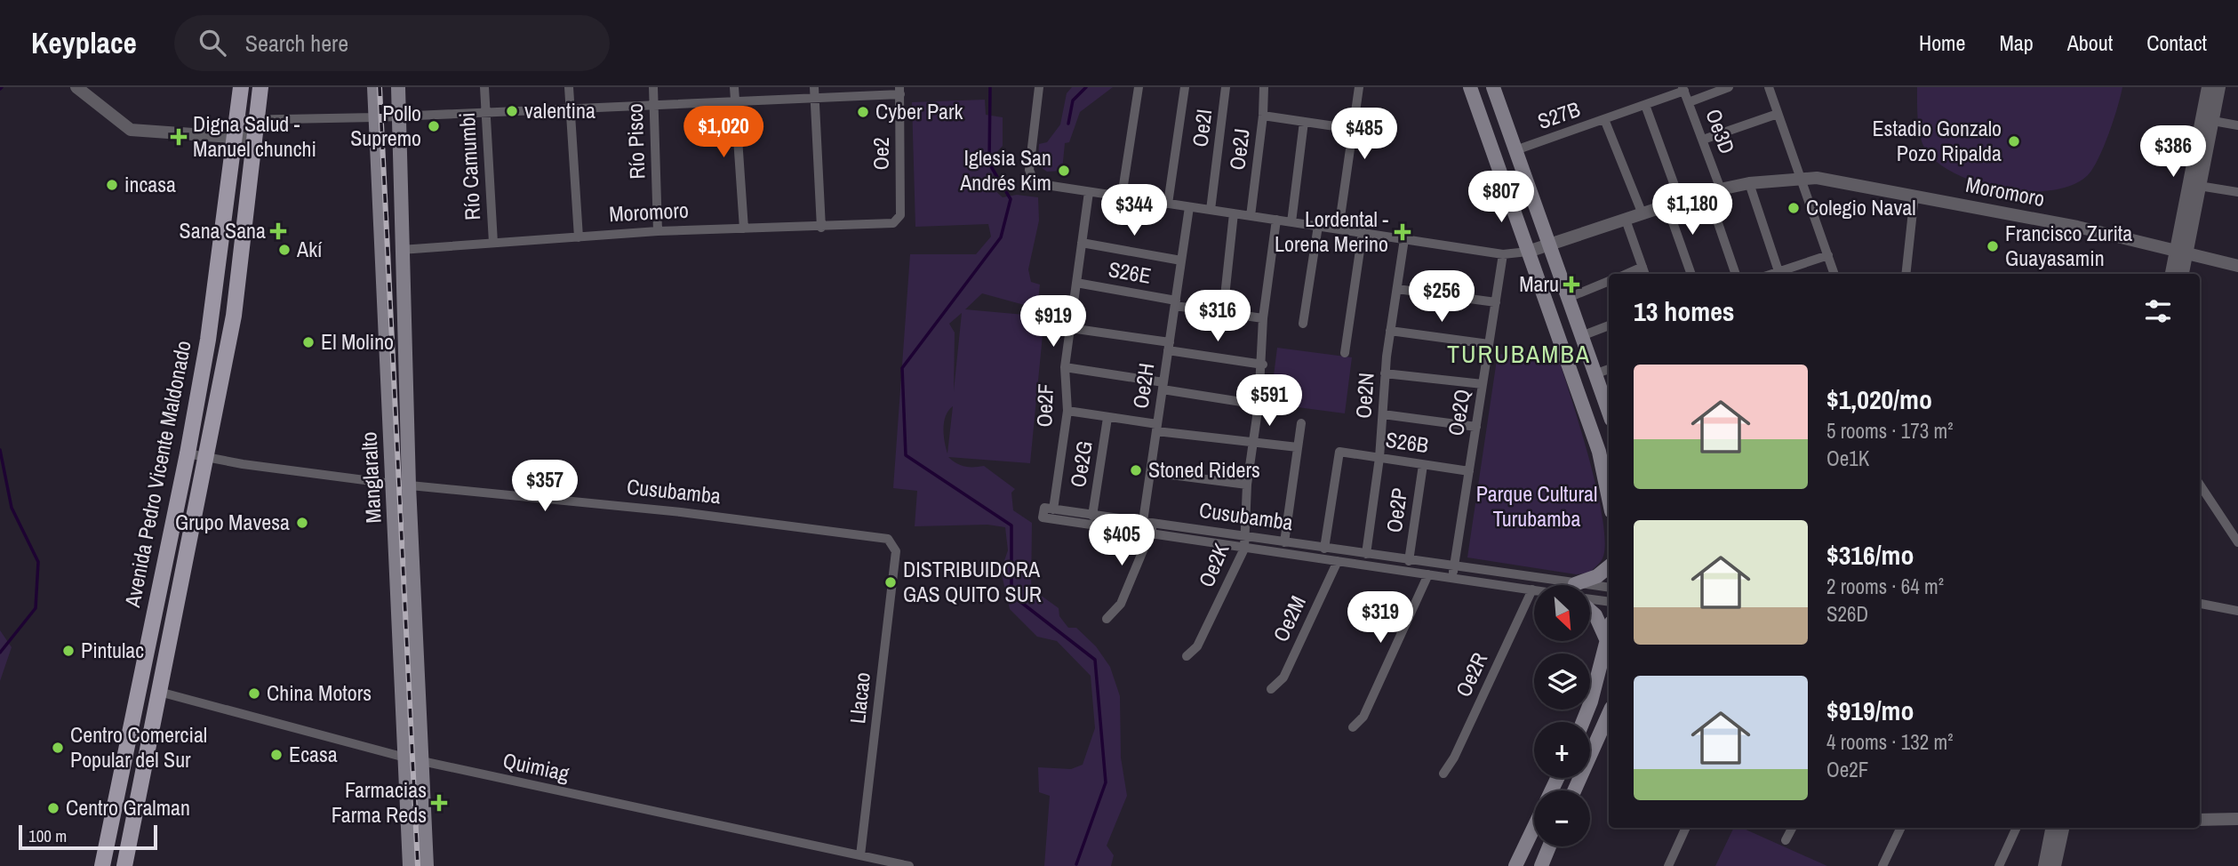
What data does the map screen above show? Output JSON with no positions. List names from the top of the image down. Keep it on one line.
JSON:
{"streets":{"main road":["Avenida Pedro Vicente Maldonado","Manglaralto"],"street":["S27B","Oe2I","Oe3D","Río Pisco","Oe2J","Oe2","Río Camumbi","Moromoro","S26E","Oe2H","Oe2N","Oe2F","Oe2Q","S26B","Oe2G","Cusubamba","Oe2P","Oe2K","Oe2M","Oe2R","Llacao","Quimiag"]},"crossings":[["S27B","Oe3D"],["Oe2I","Moromoro"],["Oe3D","Moromoro"],["Río Pisco","Moromoro"],["Oe2J","Moromoro"],["Oe2","Moromoro"],["Río Camumbi","Moromoro"],["Moromoro","Oe2H"],["Moromoro","Oe2N"],["Moromoro","Oe2F"],["Moromoro","Oe2Q"],["Moromoro","Manglaralto"],["Moromoro","Oe2K"],["S26E","Oe2H"],["S26E","Oe2F"],["S26E","Oe2K"],["Oe2H","Cusubamba"],["Oe2N","S26B"],["Oe2N","Cusubamba"],["Oe2F","Cusubamba"],["Oe2Q","S26B"],["Oe2Q","Cusubamba"],["S26B","Cusubamba"],["S26B","Oe2P"],["Oe2G","Cusubamba"],["Avenida Pedro Vicente Maldonado","Cusubamba"],["Avenida Pedro Vicente Maldonado","Quimiag"],["Manglaralto","Cusubamba"],["Manglaralto","Quimiag"],["Cusubamba","Oe2P"],["Cusubamba","Oe2K"],["Cusubamba","Oe2M"],["Cusubamba","Oe2R"],["Cusubamba","Llacao"],["Llacao","Quimiag"]],"districts":["TURUBAMBA"],"parks":["Parque Cultural Turubamba"],"places":{"other":["valentina","Cyber Park","Pollo Supremo","Estadio Gonzalo Pozo Ripalda","Iglesia San Andrés Kim","incasa","Colegio Naval","Francisco Zurita Guayasamin","Akí","El Molino","Stoned Riders","Grupo Mavesa","DISTRIBUIDORA GAS QUITO SUR","Pintulac","China Motors","Centro Comercial Popular del Sur","Ecasa","Centro Gralman"],"health":["Digna Salud - Manuel chunchi","Sana Sana","Lordental - Lorena Merino","Maru","Farmacias Farma Reds"]},"scale_bar":"100 m","north":"bottom right","page":{"header":"Keyplace","search":"Search here","nav":["Home","Map","About","Contact"],"price":["$1,020","$485","$386","$807","$1,180","$344","$256","$316","$919","$591","$357","$405","$319"],"heading":"13 homes","list":[{"name":"$1,020/mo","note":"5 rooms · 173 m² · Oe1K"},{"name":"$316/mo","note":"2 rooms · 64 m² · S26D"},{"name":"$919/mo","note":"4 rooms · 132 m² · Oe2F"}],"map_buttons":["+","−"],"scale":"100 m"}}
